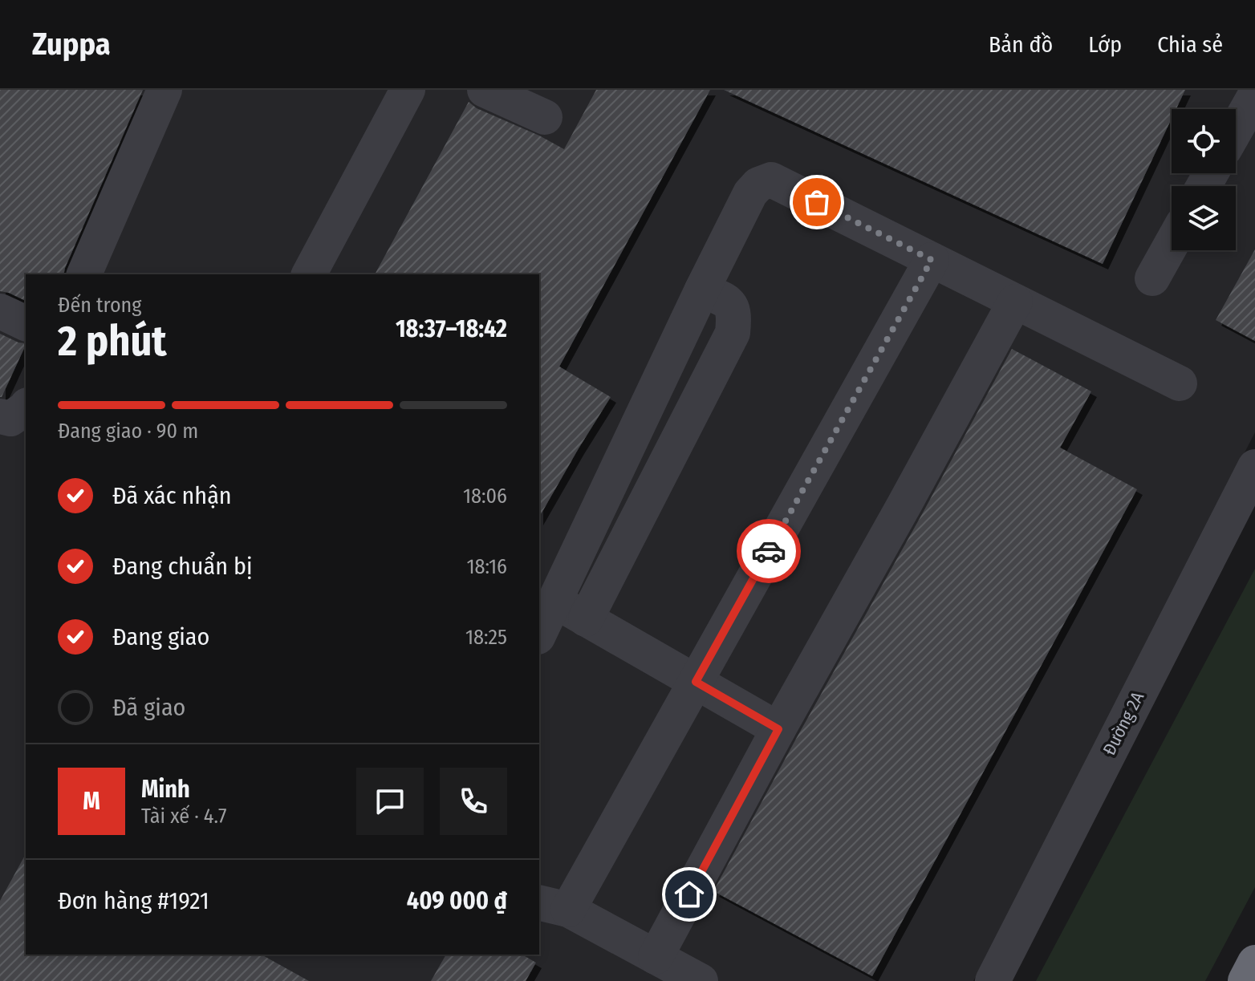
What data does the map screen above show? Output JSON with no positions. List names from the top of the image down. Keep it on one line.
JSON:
{"streets":{"street":["Đường 2A"]},"page":{"header":"Zuppa","nav":["Bản đồ","Lớp","Chia sẻ"],"heading":["2 phút","Đến trong","18:37–18:42"],"panel":["Minh","Tài xế · 4.7","Đơn hàng #1921","409 000 ₫"],"bar":"Đang giao · 90 m","list":[["Đã xác nhận","18:06"],["Đang chuẩn bị","18:16"],["Đang giao","18:25"],"Đã giao"],"round":"M"}}
